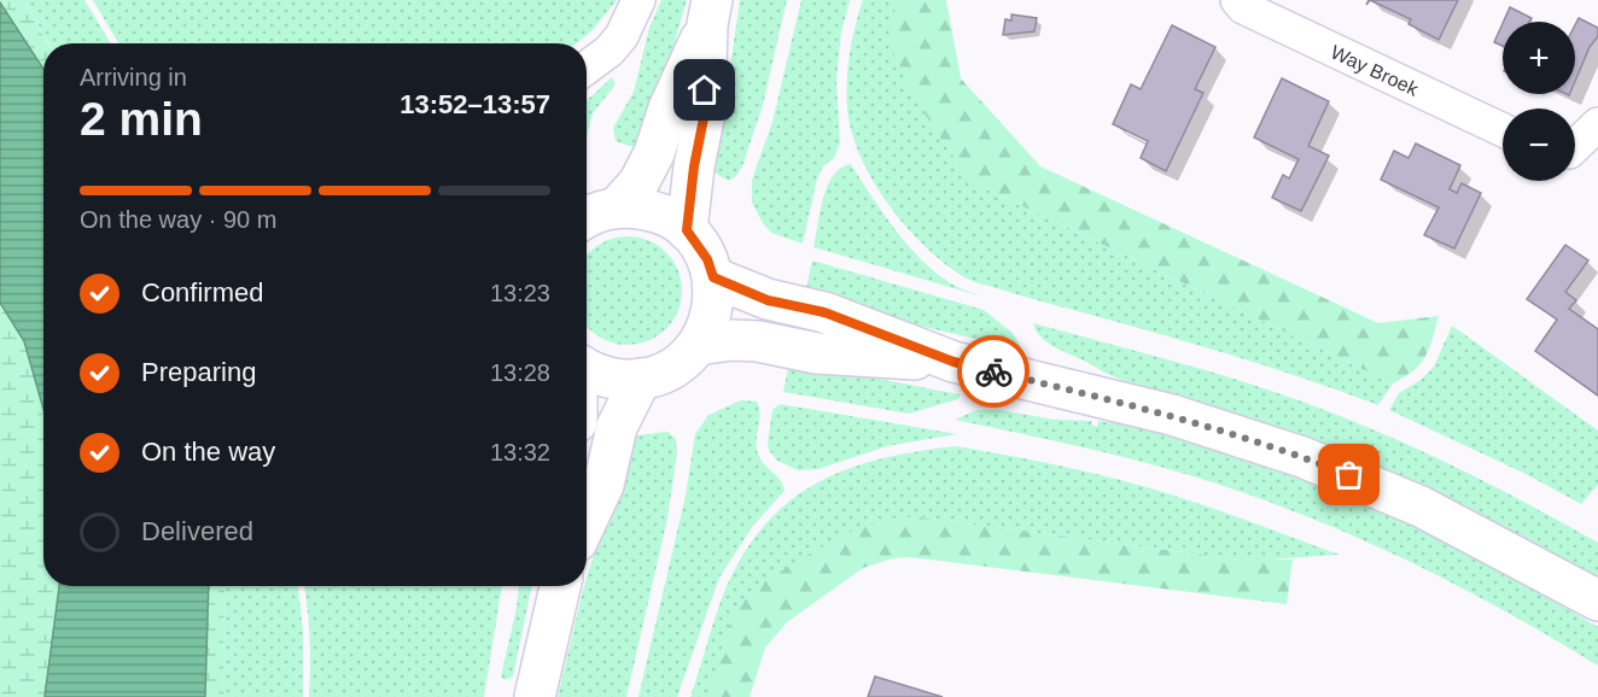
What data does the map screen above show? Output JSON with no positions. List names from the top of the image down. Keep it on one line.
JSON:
{"streets":{"street":["Way Broek"]},"page":{"map_buttons":["+","−"],"heading":["2 min","Arriving in","13:52–13:57"],"bar":"On the way · 90 m","list":[["Confirmed","13:23"],["Preparing","13:28"],["On the way","13:32"],"Delivered"]}}
